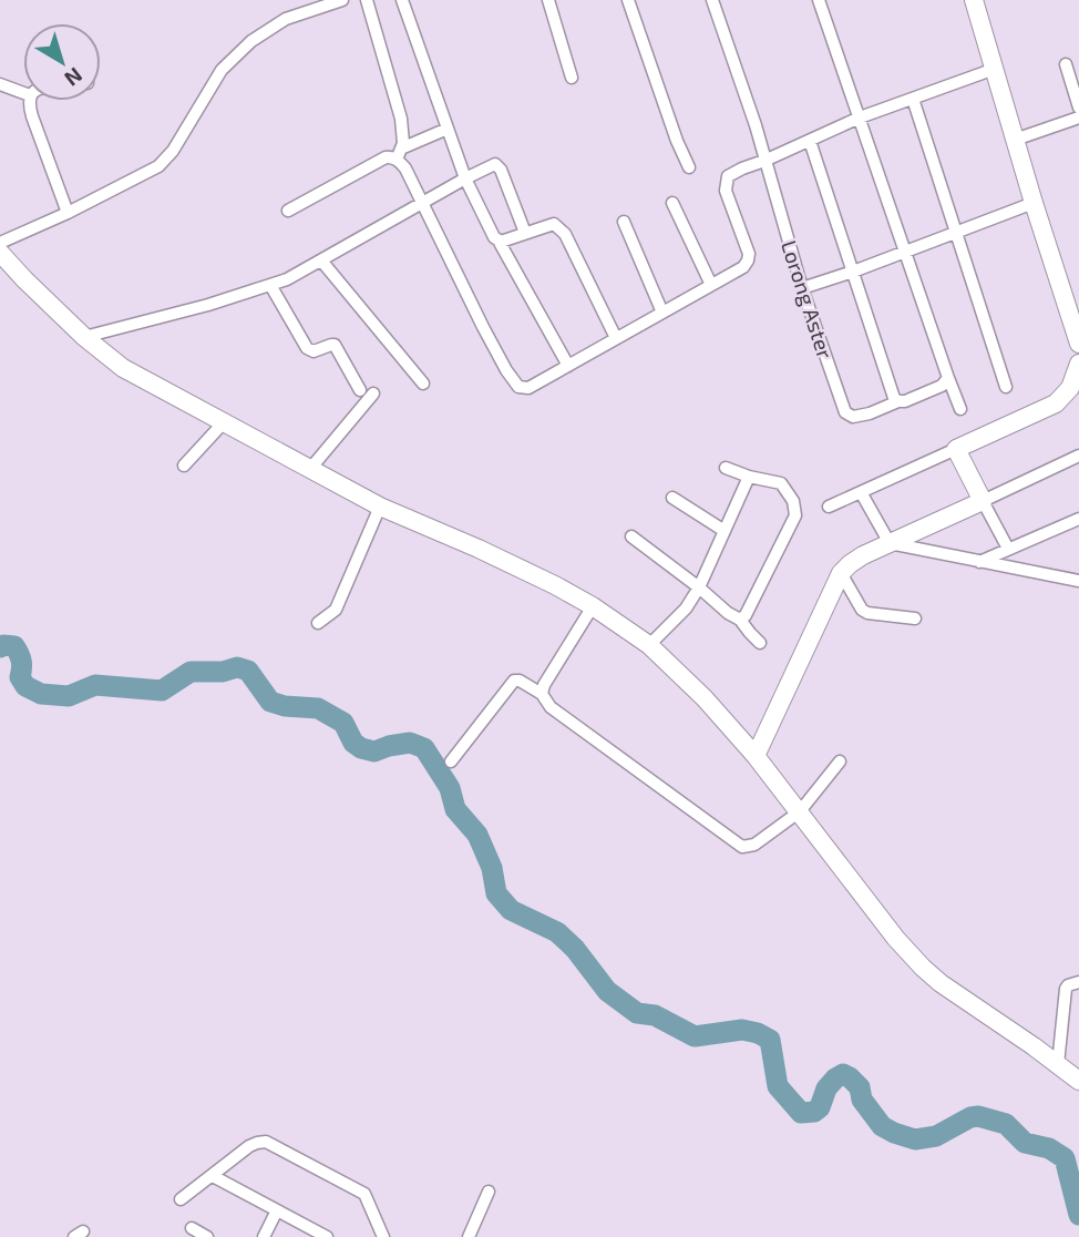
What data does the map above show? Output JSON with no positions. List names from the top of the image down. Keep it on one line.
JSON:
{"streets":{"street":["Lorong Aster"]},"north":"bottom right"}
